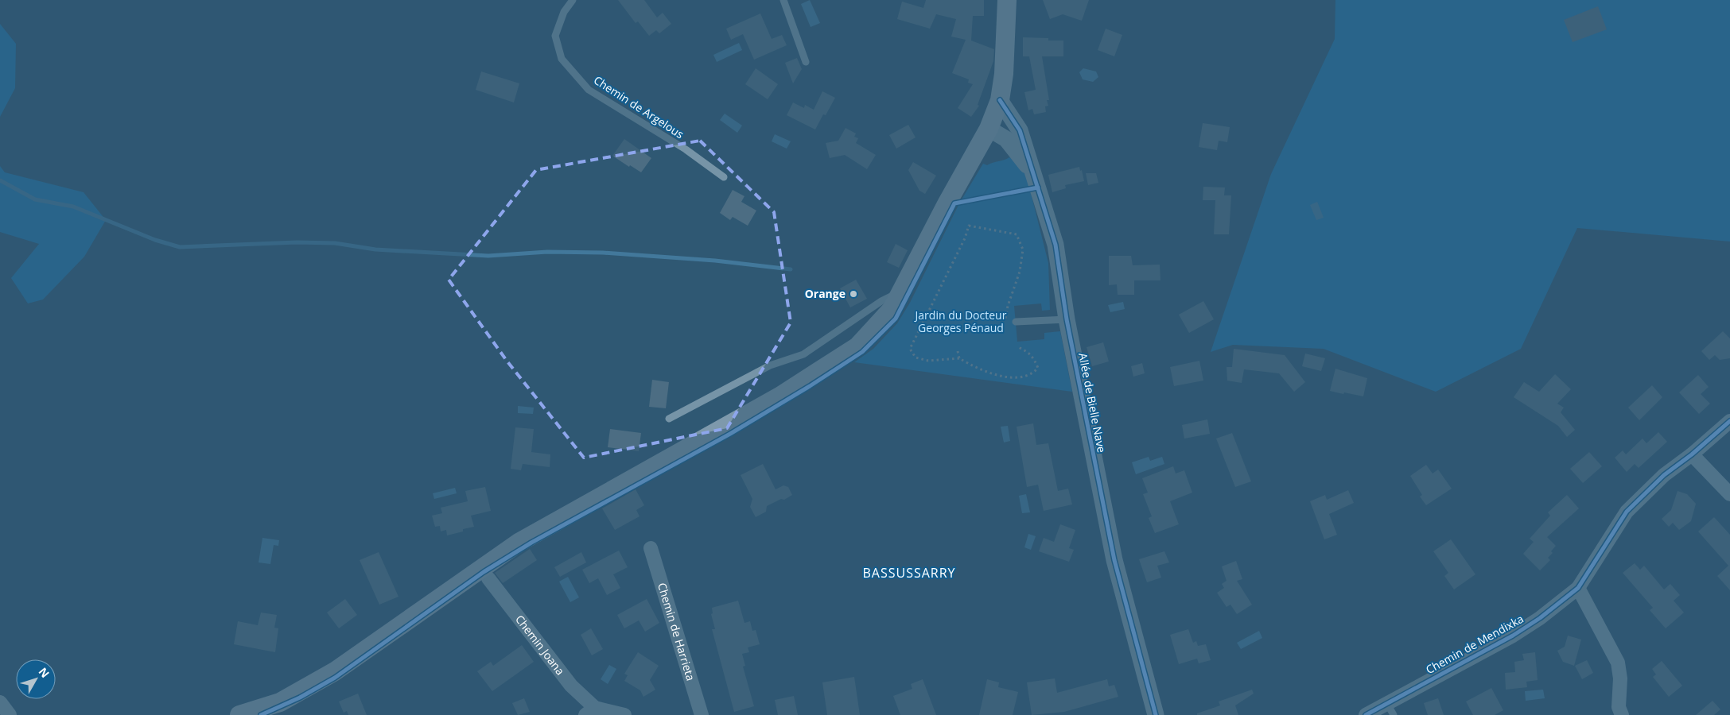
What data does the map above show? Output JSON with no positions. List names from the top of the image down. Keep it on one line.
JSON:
{"streets":{"street":["Allée de Bielle Nave","Chemin de Harrieta","Chemin de Mendixka","Chemin Joana"],"lane":["Chemin de Argelous"]},"districts":["BASSUSSARRY"],"parks":["Jardin du Docteur Georges Pénaud"],"places":["Orange"],"north":"top right"}
